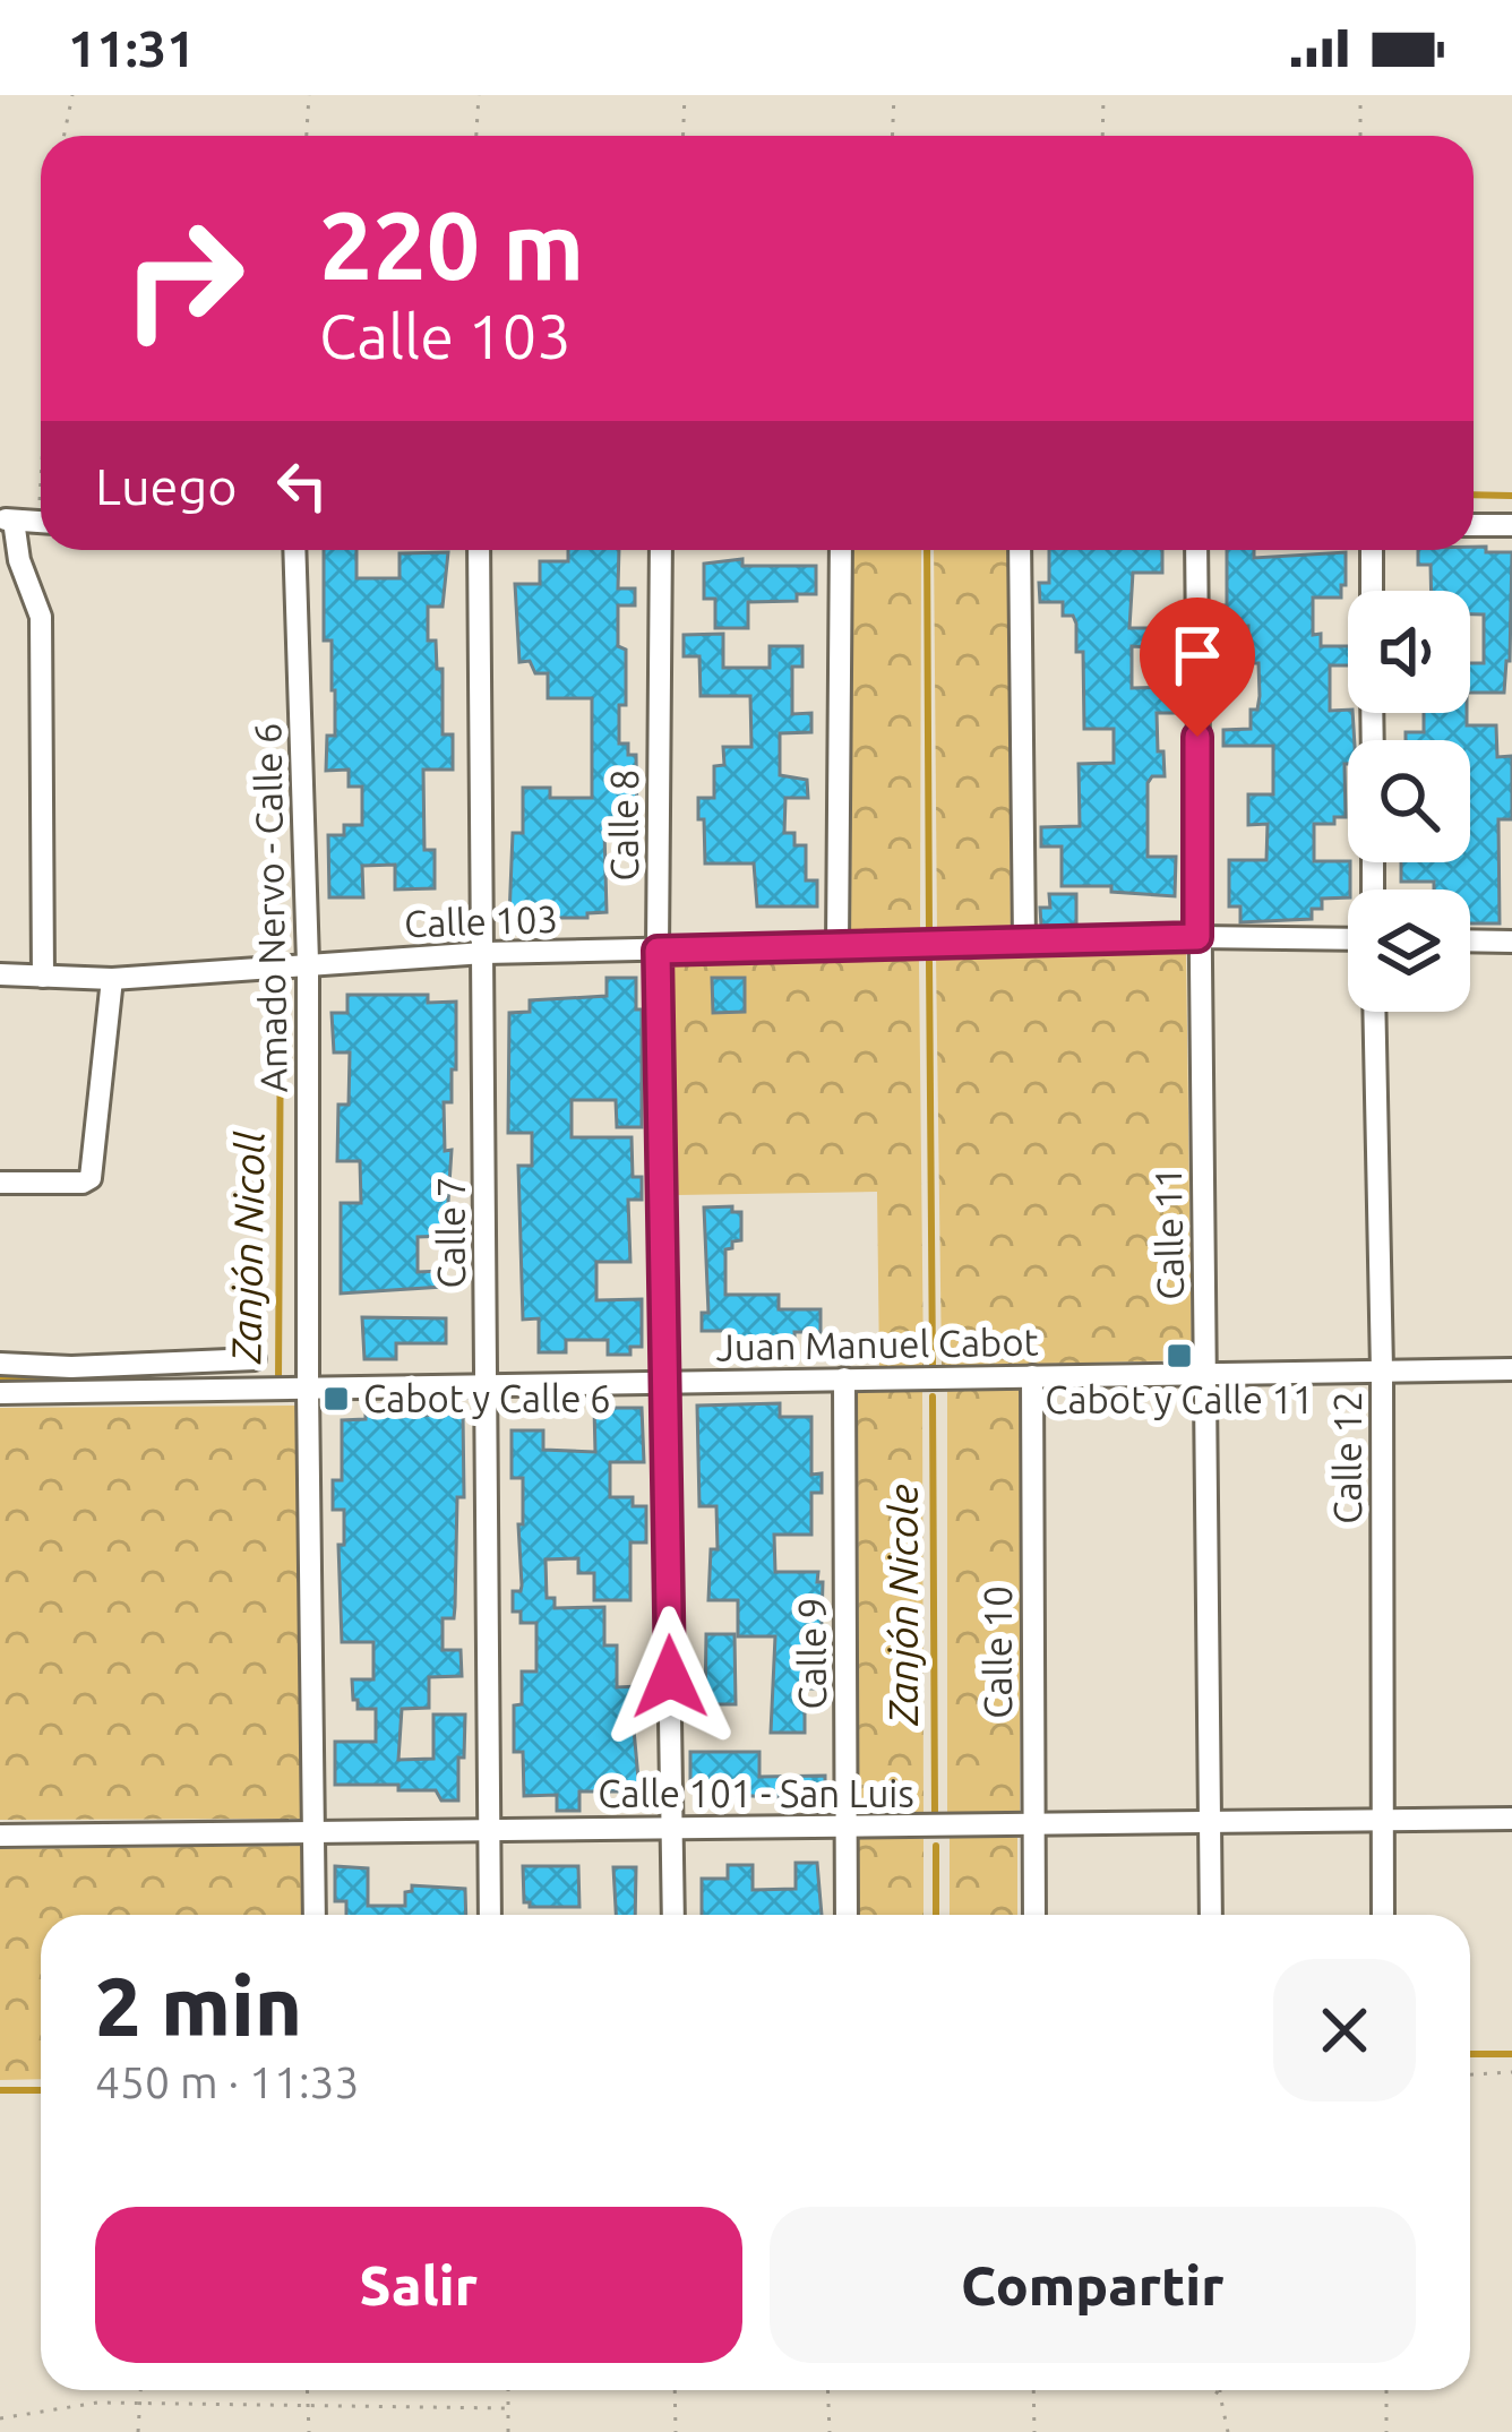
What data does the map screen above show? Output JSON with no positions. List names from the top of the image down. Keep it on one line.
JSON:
{"streets":{"street":["Calle 8","Amado Nervo - Calle 6","Calle 103","Calle 7","Calle 11","Juan Manuel Cabot","Calle 12","Calle 10","Calle 9","Calle 101 - San Luis"]},"crossings":[["Calle 8","Calle 103"],["Calle 8","Juan Manuel Cabot"],["Calle 8","Calle 101 - San Luis"],["Amado Nervo - Calle 6","Calle 103"],["Amado Nervo - Calle 6","Juan Manuel Cabot"],["Amado Nervo - Calle 6","Calle 101 - San Luis"],["Calle 103","Calle 7"],["Calle 103","Calle 11"],["Calle 7","Juan Manuel Cabot"],["Calle 7","Calle 101 - San Luis"],["Calle 11","Juan Manuel Cabot"],["Calle 11","Calle 101 - San Luis"],["Juan Manuel Cabot","Calle 12"],["Juan Manuel Cabot","Calle 10"],["Juan Manuel Cabot","Calle 9"],["Calle 12","Calle 101 - San Luis"],["Calle 10","Calle 101 - San Luis"],["Calle 9","Calle 101 - San Luis"]],"water":["Zanjón Nicoll","Zanjón Nicole"],"places":{"transit":["Cabot y Calle 11","Cabot y Calle 6"]},"page":{"status":"11:31","turn":["220 m","Calle 103"],"then":"Luego","heading":["2 min","450 m · 11:33"],"buttons":["Salir","Compartir"]}}
